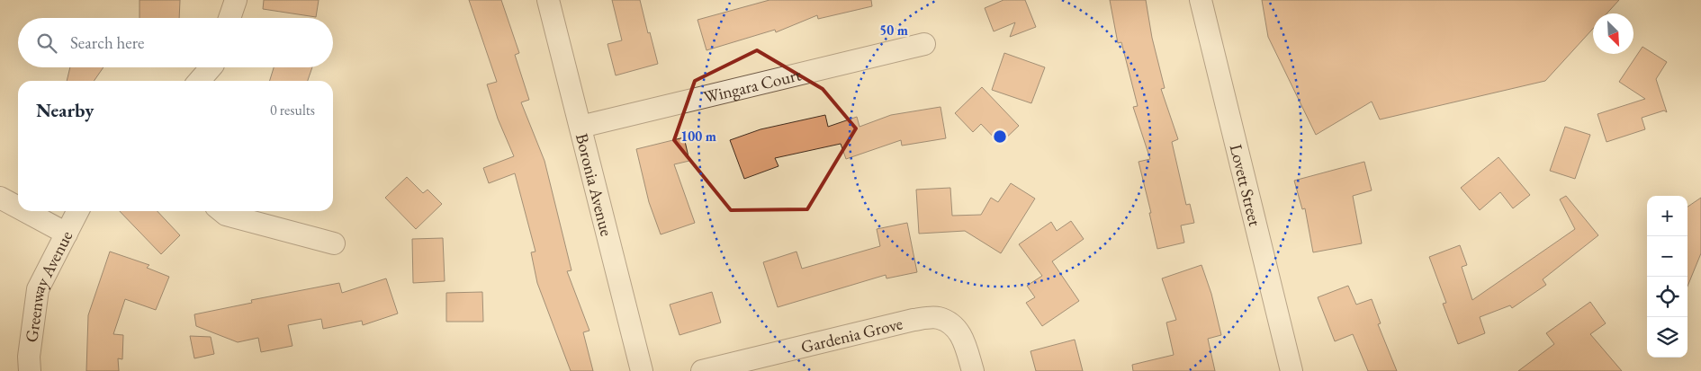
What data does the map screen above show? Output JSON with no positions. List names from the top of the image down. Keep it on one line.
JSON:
{"streets":{"street":["Wingara Court","Boronia Avenue","Lovett Street","Greenway Avenue","Gardenia Grove"]},"crossings":[["Wingara Court","Boronia Avenue"]],"north":"bottom right","page":{"search":"Search here","heading":["Nearby","0 results"],"map_buttons":["+","−"]},"rings":["50 m","100 m"]}
